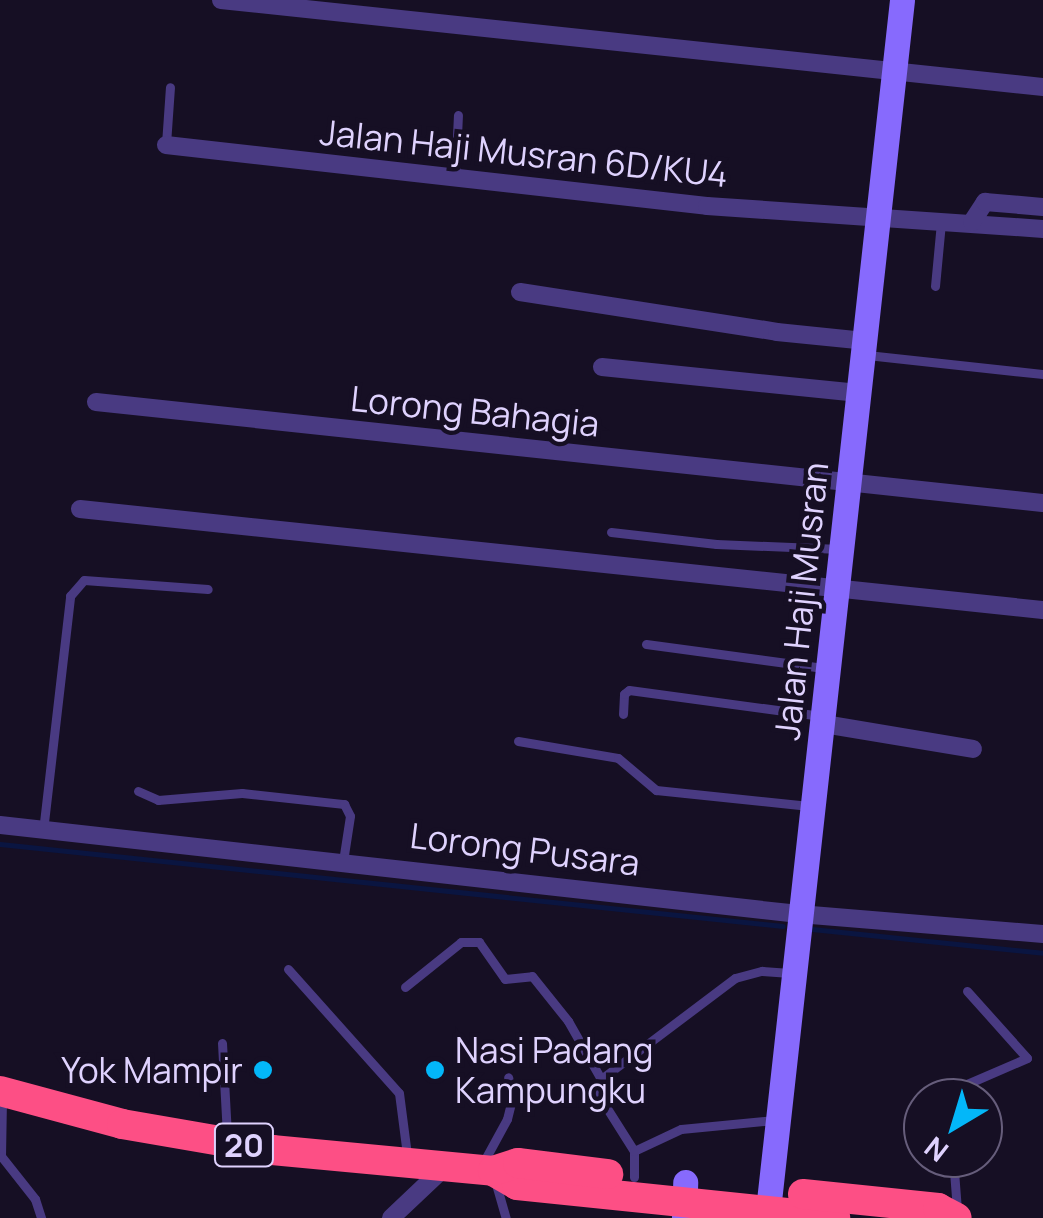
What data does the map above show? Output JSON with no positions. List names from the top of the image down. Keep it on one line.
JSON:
{"streets":{"highway":["20"],"street":["Jalan Haji Musran 6D/KU4","Lorong Bahagia","Jalan Haji Musran","Lorong Pusara"]},"crossings":[["Jalan Haji Musran 6D/KU4","Jalan Haji Musran"],["Lorong Bahagia","Jalan Haji Musran"],["Jalan Haji Musran","Lorong Pusara"],["Jalan Haji Musran","20"]],"places":["Yok Mampir","Nasi Padang Kampungku"],"north":"bottom left"}
